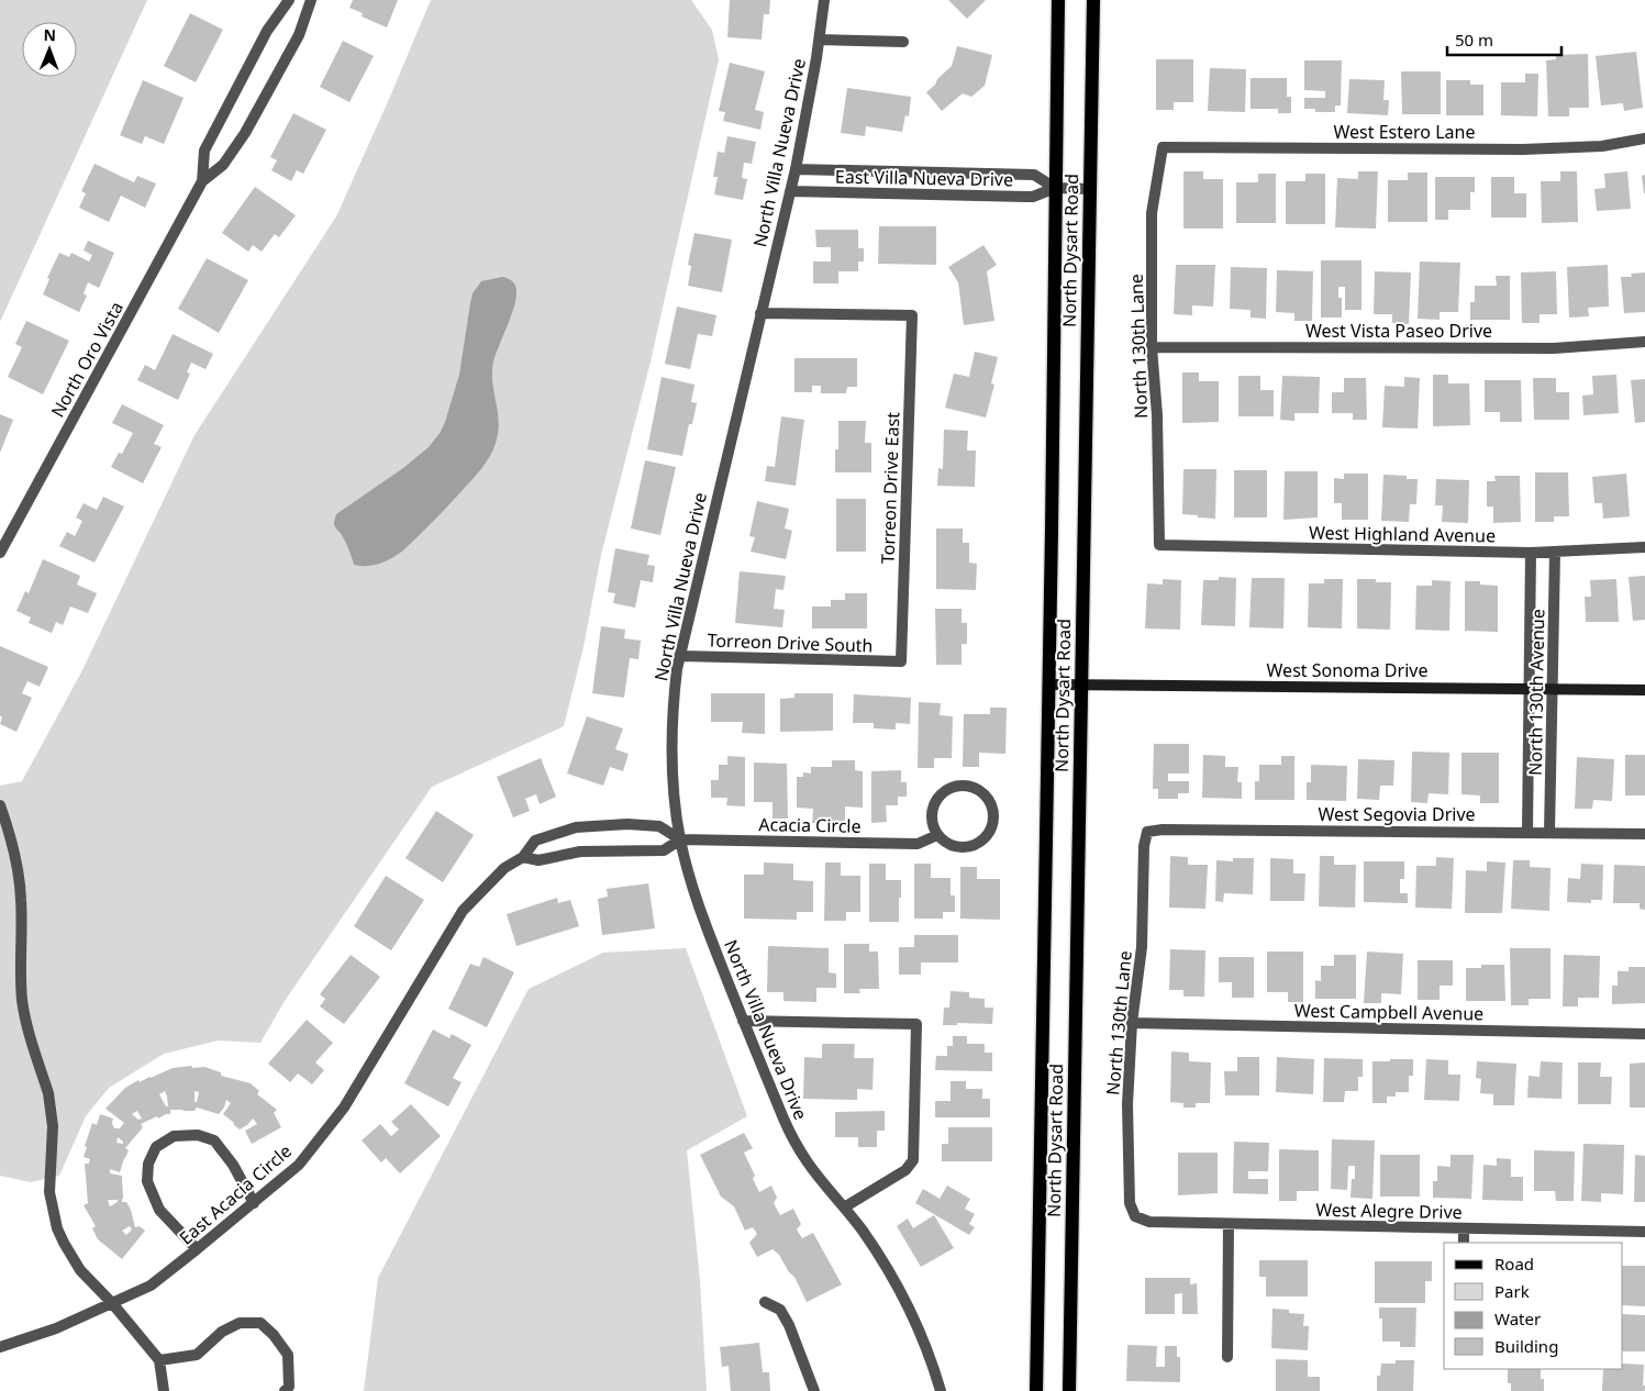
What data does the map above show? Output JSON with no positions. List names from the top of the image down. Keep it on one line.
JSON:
{"streets":{"main road":["North Dysart Road"],"street":["West Estero Lane","North Villa Nueva Drive","East Villa Nueva Drive","West Vista Paseo Drive","North 130th Lane","North Oro Vista","Torreon Drive East","West Highland Avenue","Torreon Drive South","West Sonoma Drive","North 130th Avenue","West Segovia Drive","Acacia Circle","West Campbell Avenue","East Acacia Circle","West Alegre Drive"]},"crossings":[["West Estero Lane","North 130th Lane"],["North Villa Nueva Drive","East Villa Nueva Drive"],["North Villa Nueva Drive","Torreon Drive East"],["North Villa Nueva Drive","Torreon Drive South"],["North Villa Nueva Drive","Acacia Circle"],["North Villa Nueva Drive","East Acacia Circle"],["East Villa Nueva Drive","North Dysart Road"],["North Dysart Road","West Sonoma Drive"],["West Vista Paseo Drive","North 130th Lane"],["North 130th Lane","West Highland Avenue"],["North 130th Lane","West Segovia Drive"],["North 130th Lane","West Campbell Avenue"],["North 130th Lane","West Alegre Drive"],["Torreon Drive East","Torreon Drive South"],["West Highland Avenue","North 130th Avenue"],["West Sonoma Drive","North 130th Avenue"],["North 130th Avenue","West Segovia Drive"],["Acacia Circle","East Acacia Circle"]],"legend":["Road","Park","Water","Building"],"scale_bar":"50 m","north":"top"}
